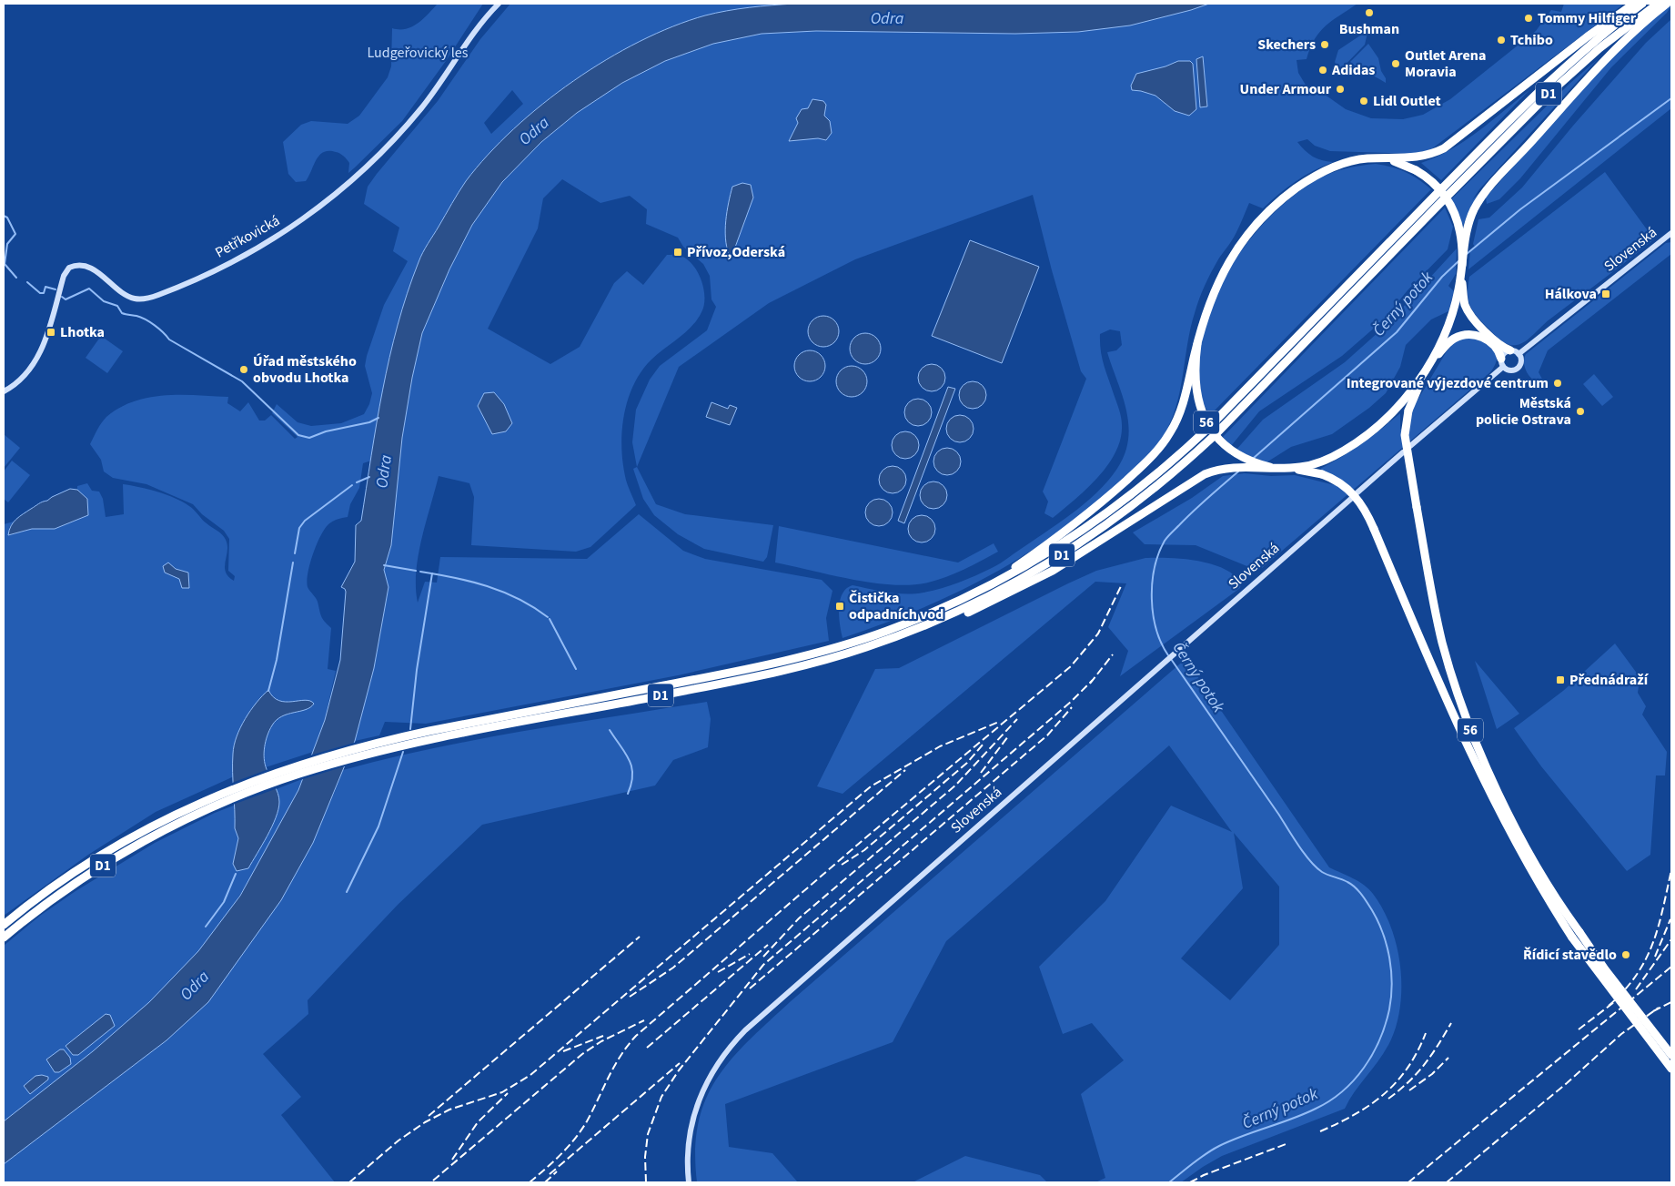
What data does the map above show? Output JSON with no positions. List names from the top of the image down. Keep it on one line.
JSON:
{"streets":{"highway":["D1","56"],"street":["Petřkovická","Slovenská"]},"crossings":[["D1","56"]],"water":["Odra","Černý potok"],"parks":["Ludgeřovický les"],"places":{"other":["Bushman","Tommy Hilfiger","Tchibo","Skechers","Outlet Arena Moravia","Adidas","Under Armour","Lidl Outlet","Úřad městského obvodu Lhotka","Integrované výjezdové centrum","Městská policie Ostrava","Řídicí stavědlo"],"transit":["Přívoz,Oderská","Hálkova","Lhotka","Čistička odpadních vod","Přednádraží"]}}
